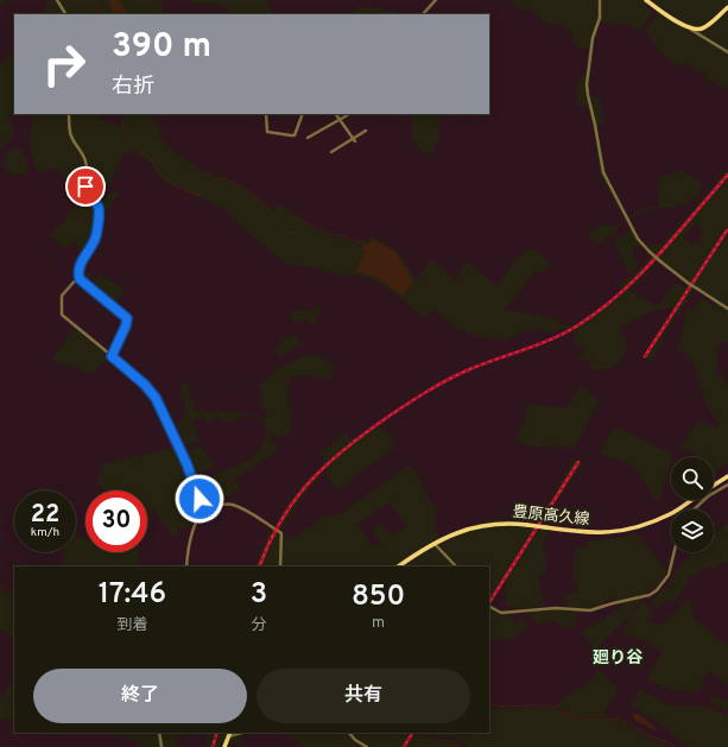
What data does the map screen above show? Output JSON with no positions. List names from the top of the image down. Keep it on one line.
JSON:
{"streets":{"main road":["豊原高久線"]},"districts":["廻り谷"],"page":{"turn":["390 m","右折"],"speed":"22 km/h","limit":"30","eta":["17:46","到着","3","分","850","m"],"buttons":["終了","共有"]}}
